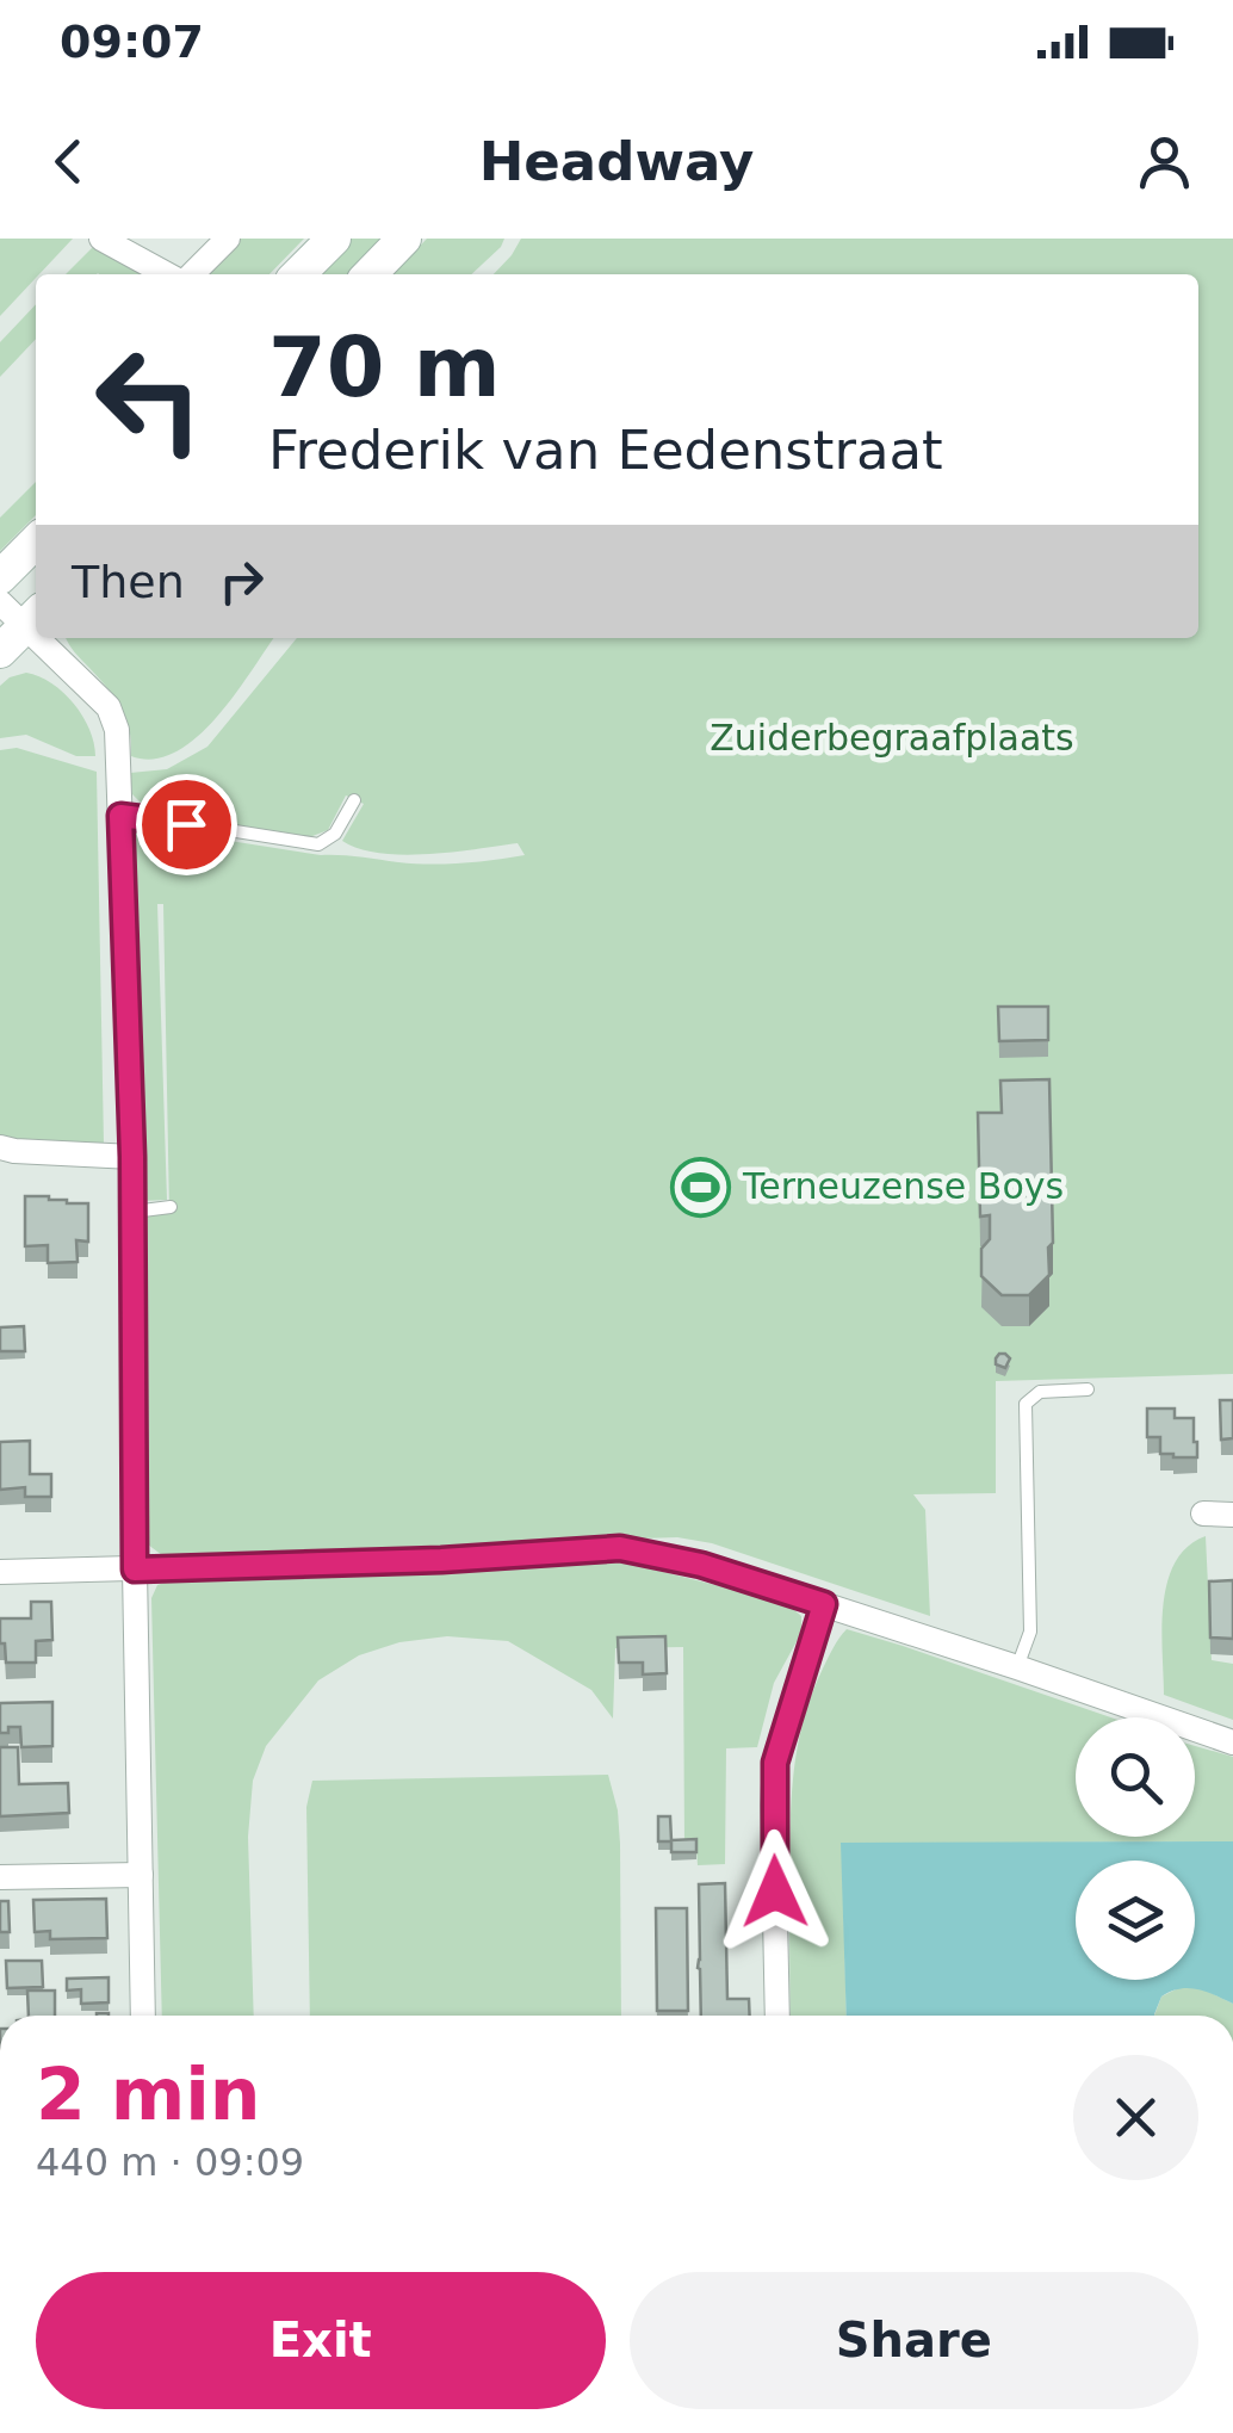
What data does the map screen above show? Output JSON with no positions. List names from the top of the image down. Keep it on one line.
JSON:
{"parks":["Zuiderbegraafplaats"],"places":{"sports":["Terneuzense Boys"]},"page":{"status":"09:07","header":"Headway","turn":["70 m","Frederik van Eedenstraat"],"then":"Then","heading":["2 min","440 m · 09:09"],"buttons":["Exit","Share"]}}
